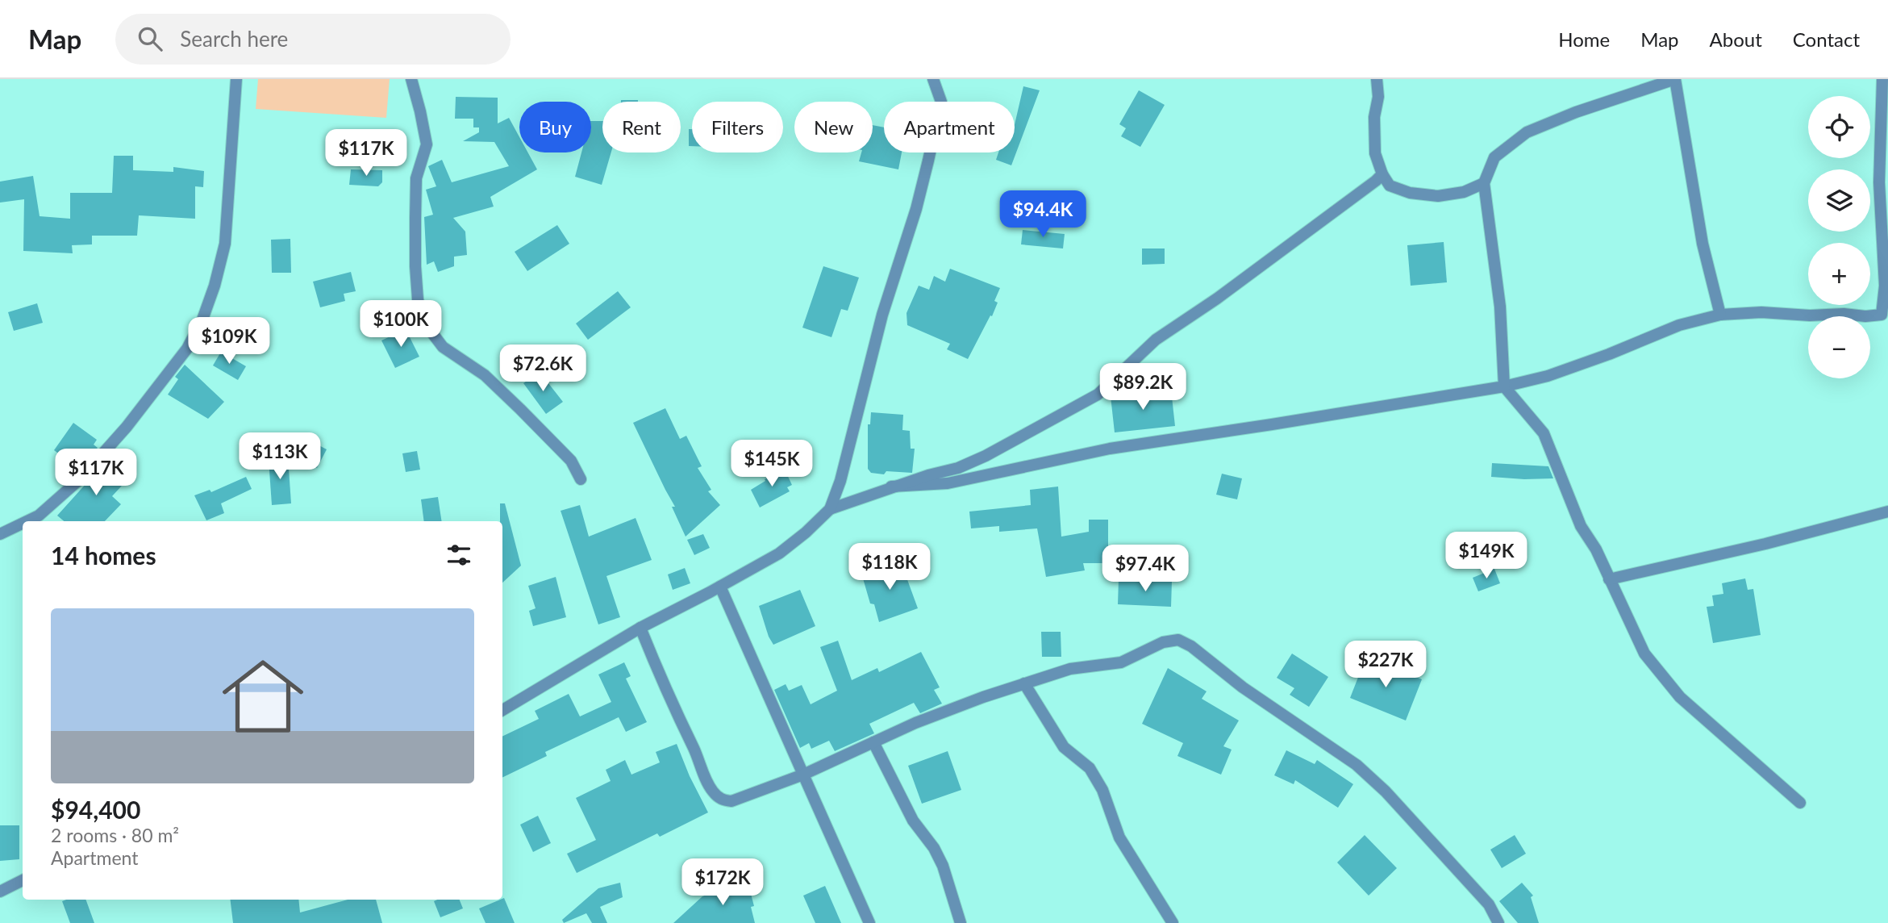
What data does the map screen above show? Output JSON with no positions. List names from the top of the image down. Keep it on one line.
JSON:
{"page":{"header":"Map","search":"Search here","nav":["Home","Map","About","Contact"],"map_buttons":["+","−"],"chip":["Buy","Rent","Filters","New","Apartment"],"price":["$117K","$94.4K","$100K","$109K","$72.6K","$89.2K","$113K","$145K","$117K","$149K","$118K","$97.4K","$227K","$172K"],"heading":"14 homes","list":[{"name":"$94,400","note":"2 rooms · 80 m² · Apartment"}]}}
